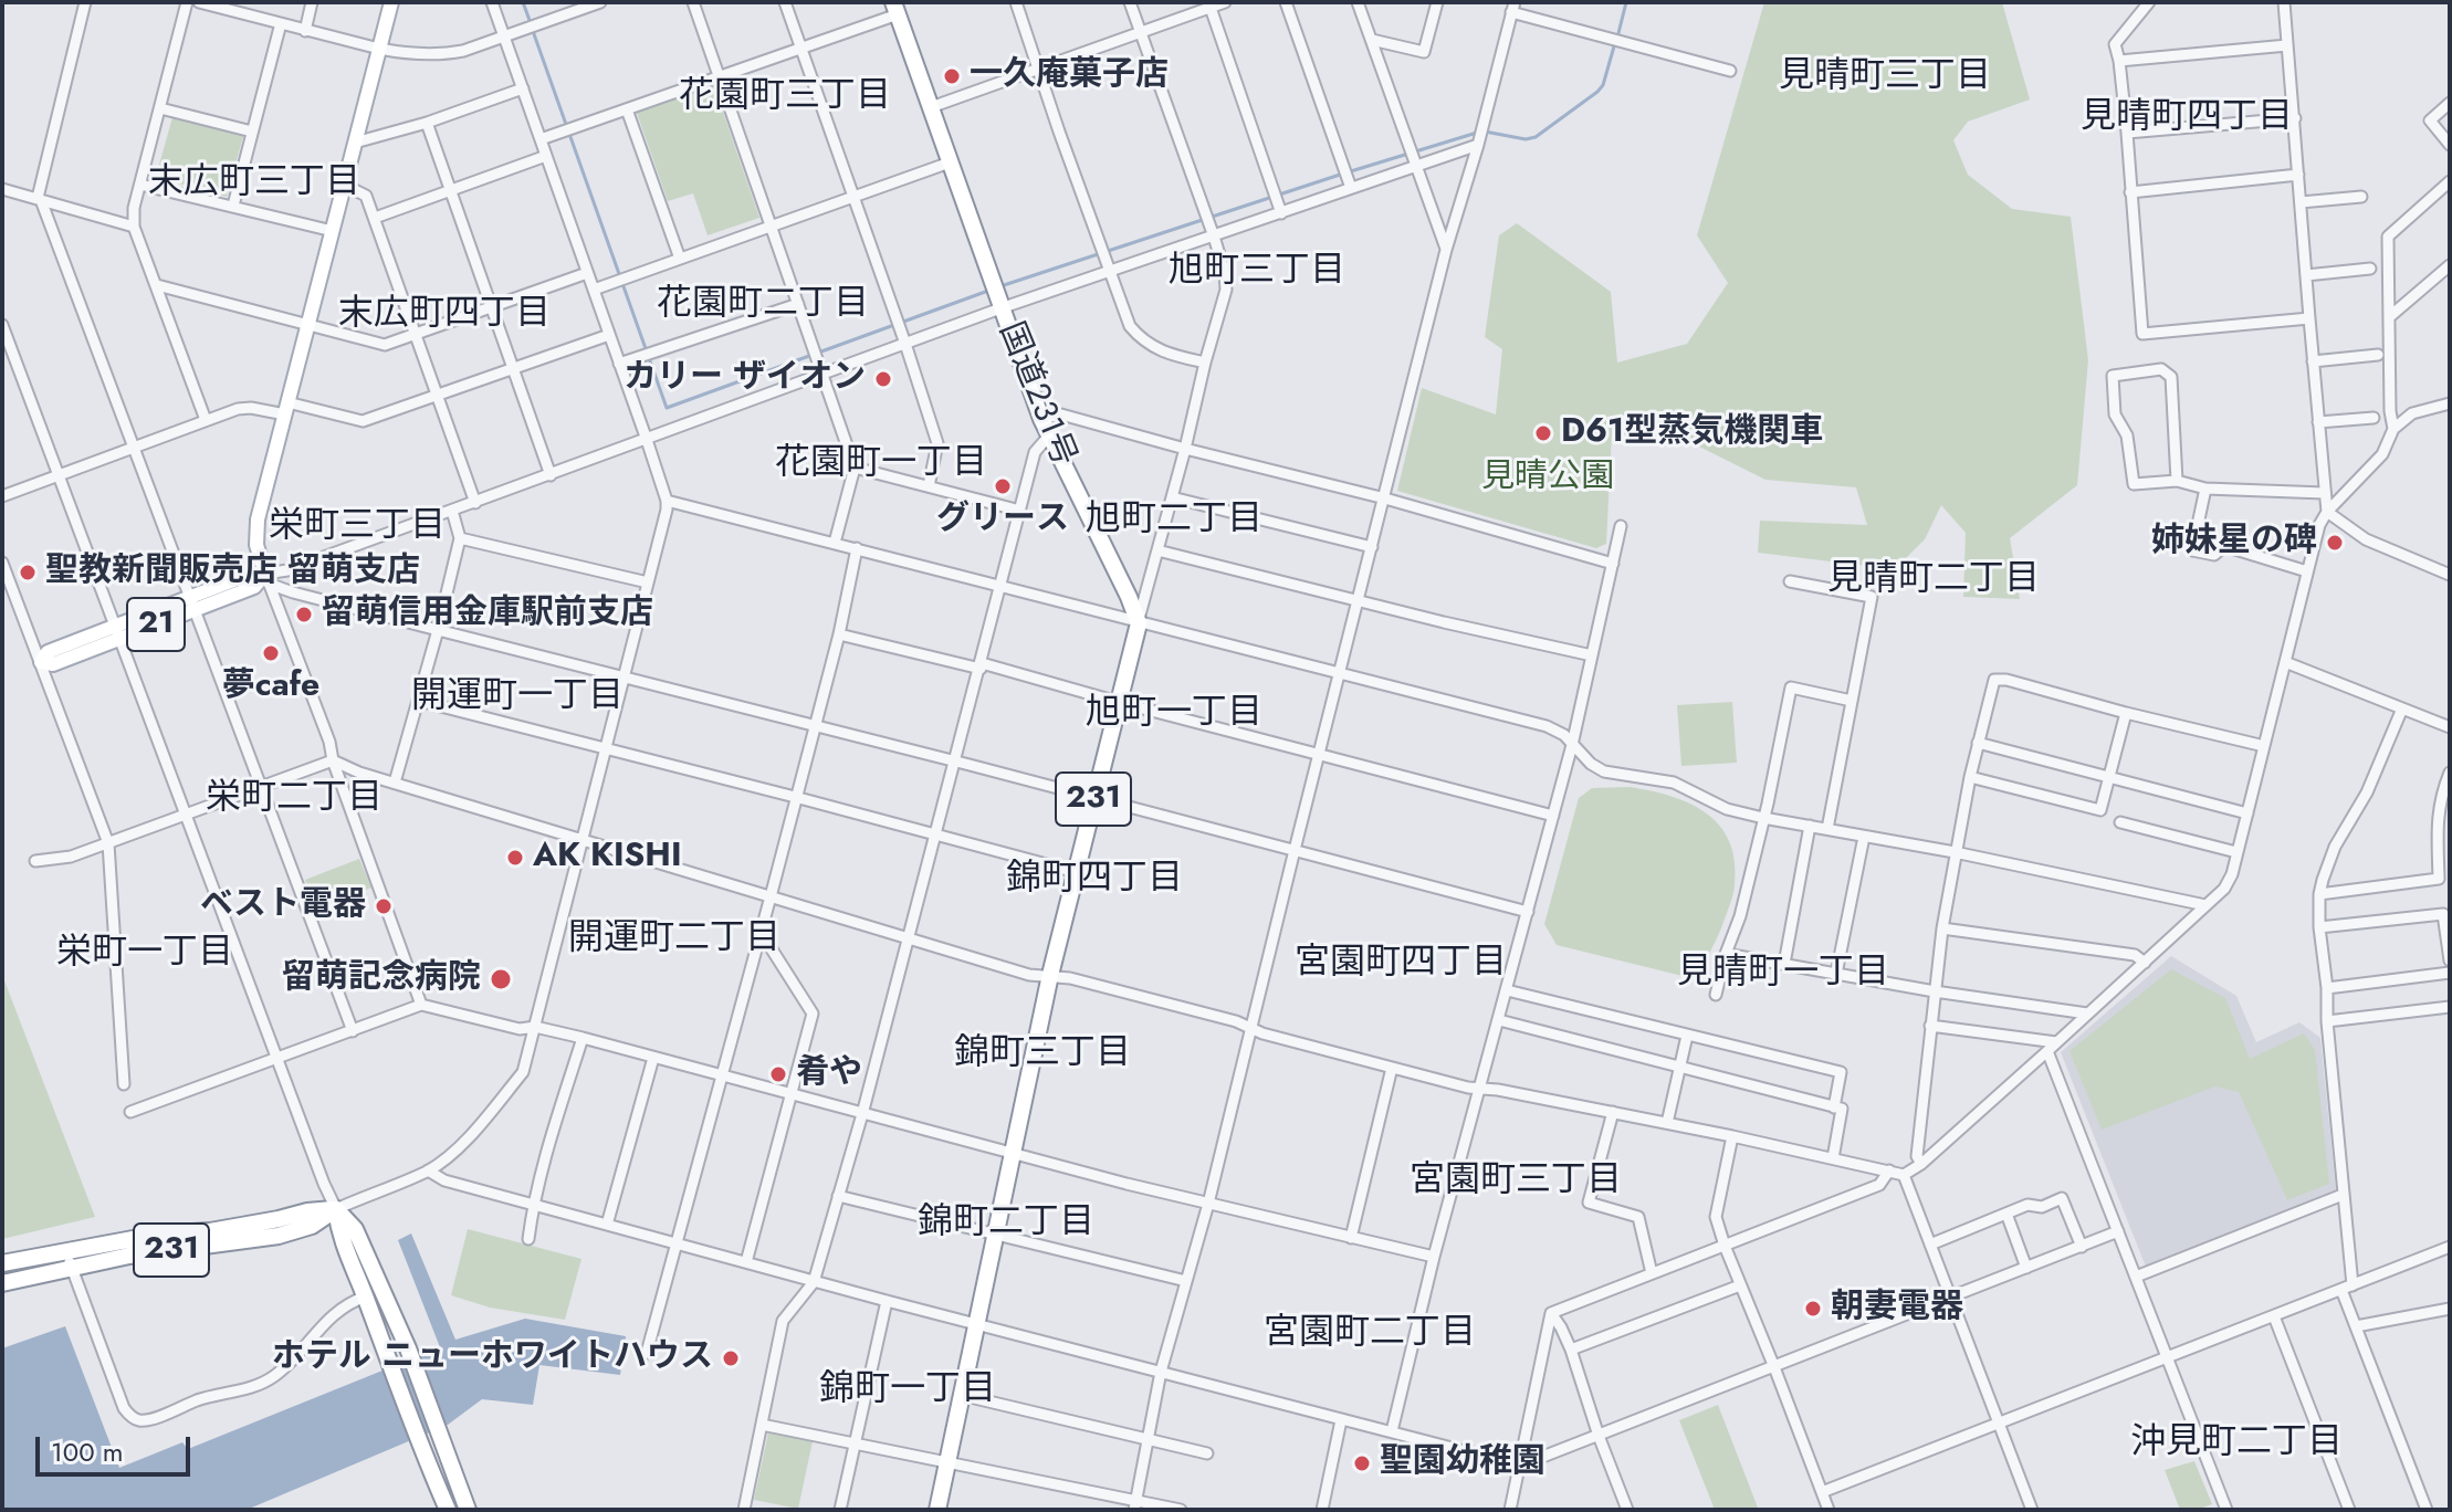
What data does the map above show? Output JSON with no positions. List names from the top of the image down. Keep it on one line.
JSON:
{"streets":{"highway":["国道231号","231"],"main road":["21"]},"crossings":[["国道231号","231"]],"districts":["見晴町三丁目","花園町三丁目","見晴町四丁目","末広町三丁目","旭町三丁目","花園町二丁目","末広町四丁目","花園町一丁目","旭町二丁目","栄町三丁目","見晴町二丁目","開運町一丁目","旭町一丁目","栄町二丁目","錦町四丁目","開運町二丁目","栄町一丁目","宮園町四丁目","見晴町一丁目","錦町三丁目","宮園町三丁目","錦町二丁目","宮園町二丁目","錦町一丁目","沖見町二丁目"],"parks":["見晴公園"],"places":["一久庵菓子店","カリー ザイオン","D61型蒸気機関車","グリース","姉妹星の碑","聖教新聞販売店 留萌支店","留萌信用金庫駅前支店","夢cafe","AK KISHI","ベスト電器","留萌記念病院","肴や","朝妻電器","ホテル ニューホワイトハウス","聖園幼稚園"],"scale_bar":"100 m"}
